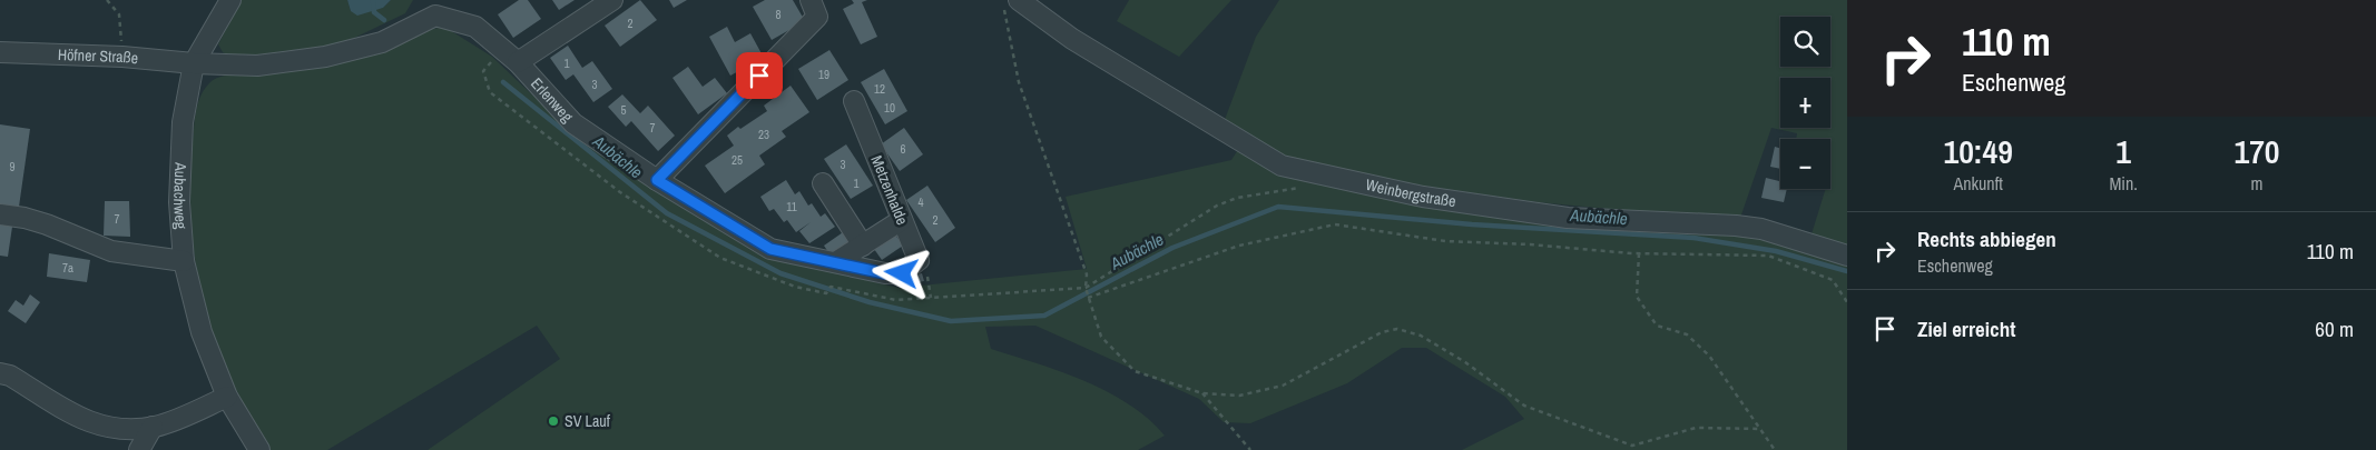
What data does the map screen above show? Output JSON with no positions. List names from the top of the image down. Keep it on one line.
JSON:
{"streets":{"street":["Höfner Straße","Erlenweg","Metzenhalde","Weinbergstraße","Aubachweg"]},"crossings":[["Höfner Straße","Erlenweg"],["Höfner Straße","Aubachweg"],["Erlenweg","Metzenhalde"],["Erlenweg","Aubachweg"]],"water":["Aubächle"],"places":["SV Lauf"],"house_numbers":["8","2","1","19","3","12","10","5","7","23","6","25","3","9","1","4","11","7","2","7a"],"page":{"turn":["110 m","Eschenweg"],"map_buttons":["+","−"],"eta":["10:49","Ankunft","1","Min.","170","m"],"list":[{"name":"Rechts abbiegen","note":"Eschenweg","value":"110 m"},{"name":"Ziel erreicht","value":"60 m"}]}}
